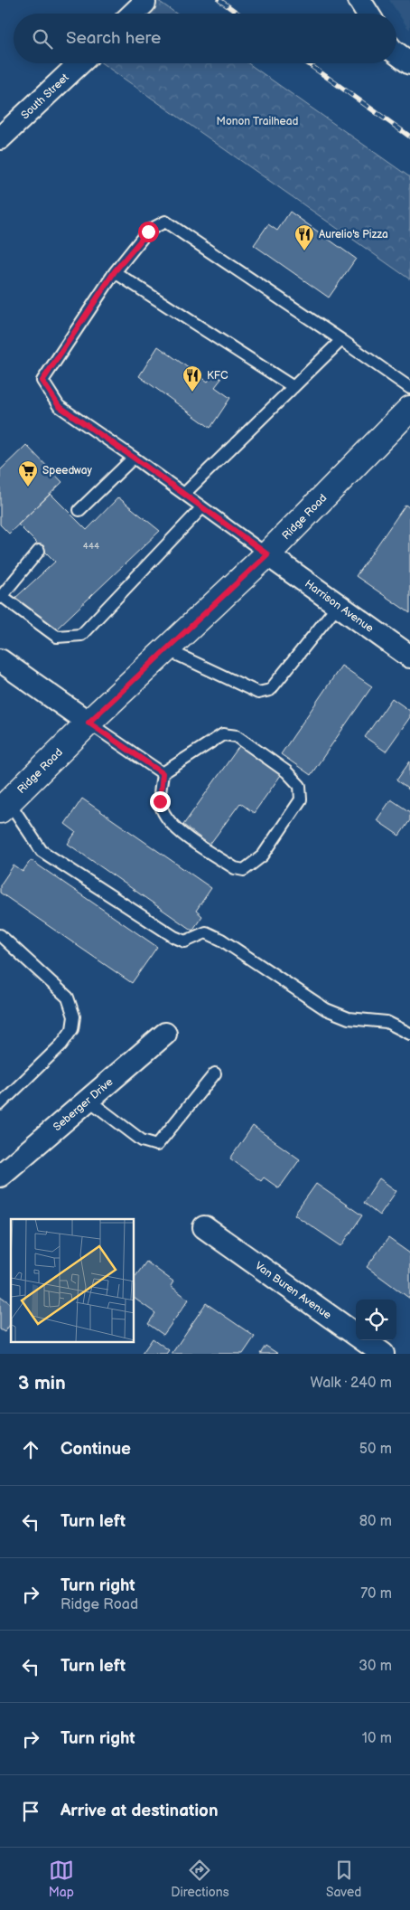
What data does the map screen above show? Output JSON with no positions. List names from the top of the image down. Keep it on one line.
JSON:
{"streets":{"main road":["Ridge Road"],"street":["South Street","Harrison Avenue","Seberger Drive","Van Buren Avenue"]},"crossings":[["Ridge Road","Harrison Avenue"]],"parks":["Monon Trailhead"],"places":{"restaurant":["Aurelio's Pizza","KFC"],"supermarket":["Speedway"]},"house_numbers":["444"],"page":{"search":"Search here","heading":["3 min","Walk · 240 m"],"list":[["Continue","50 m"],["Turn left","80 m"],["Turn right","Ridge Road","70 m"],["Turn left","30 m"],["Turn right","10 m"],"Arrive at destination"],"nav":["Map","Directions","Saved"]}}
